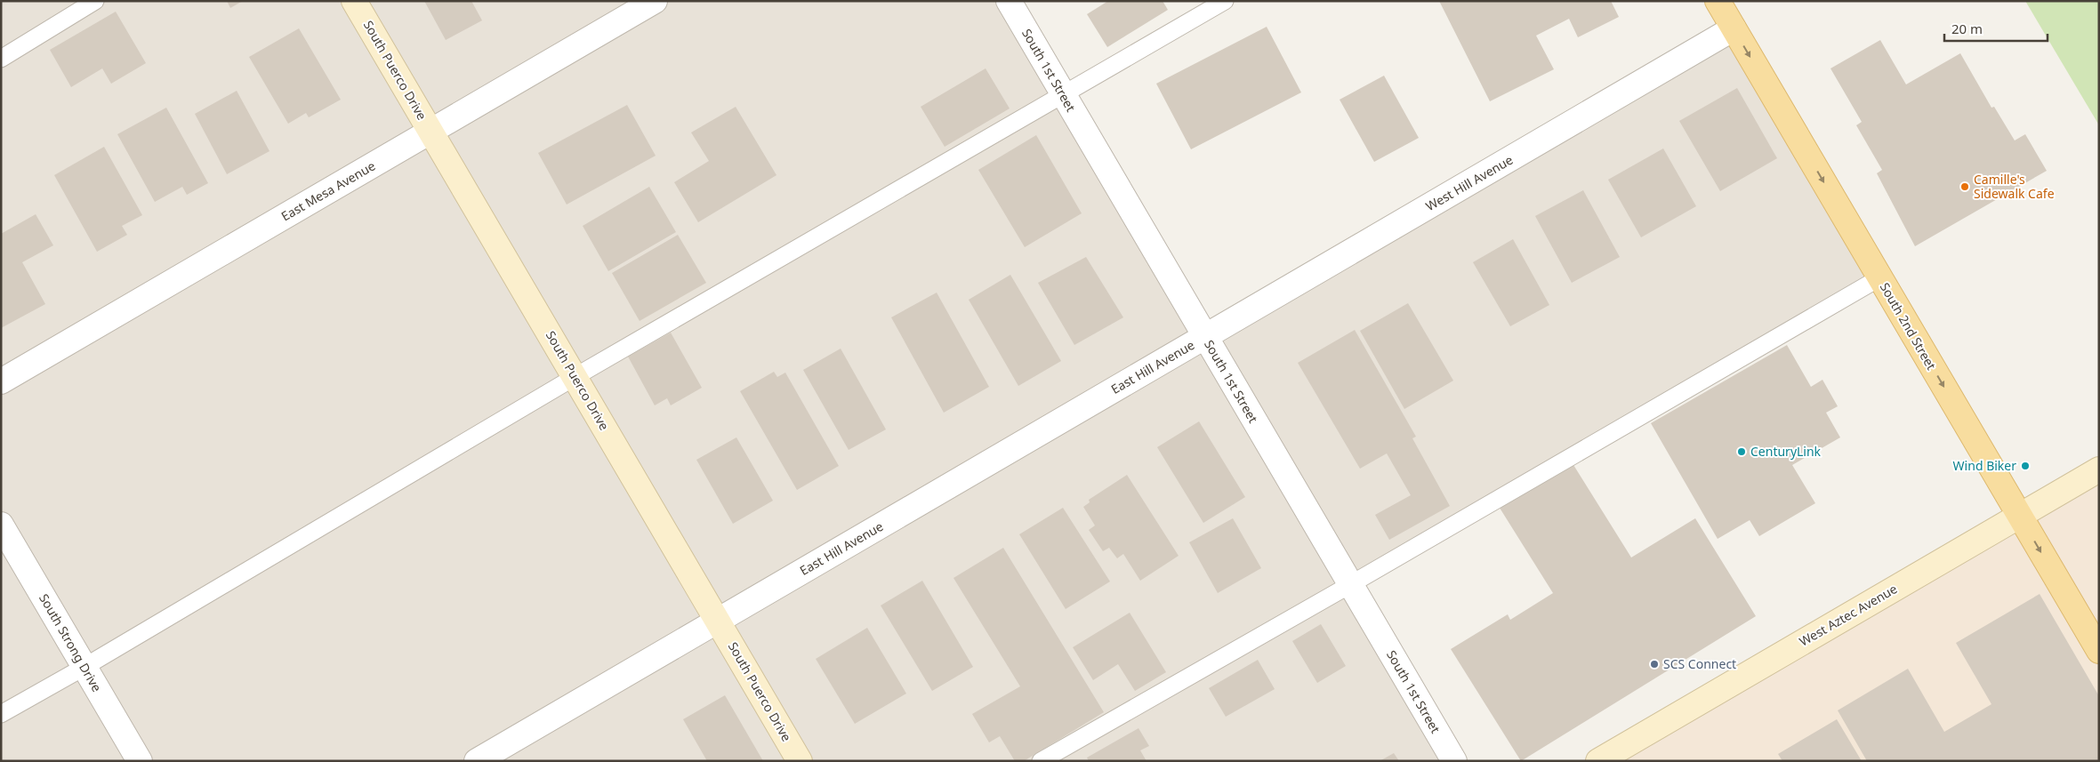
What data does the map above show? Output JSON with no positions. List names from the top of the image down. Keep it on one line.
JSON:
{"streets":{"main road":["South 2nd Street"],"street":["South Puerco Drive","South 1st Street","West Hill Avenue","East Mesa Avenue","East Hill Avenue","West Aztec Avenue","South Strong Drive"]},"crossings":[["South Puerco Drive","East Mesa Avenue"],["South Puerco Drive","East Hill Avenue"],["South 1st Street","West Hill Avenue"],["South 1st Street","East Hill Avenue"],["West Hill Avenue","South 2nd Street"],["West Hill Avenue","East Hill Avenue"],["South 2nd Street","West Aztec Avenue"]],"one_way":["South 2nd Street"],"places":["Camille's Sidewalk Cafe","CenturyLink","Wind Biker","SCS Connect"],"scale_bar":"20 m"}
